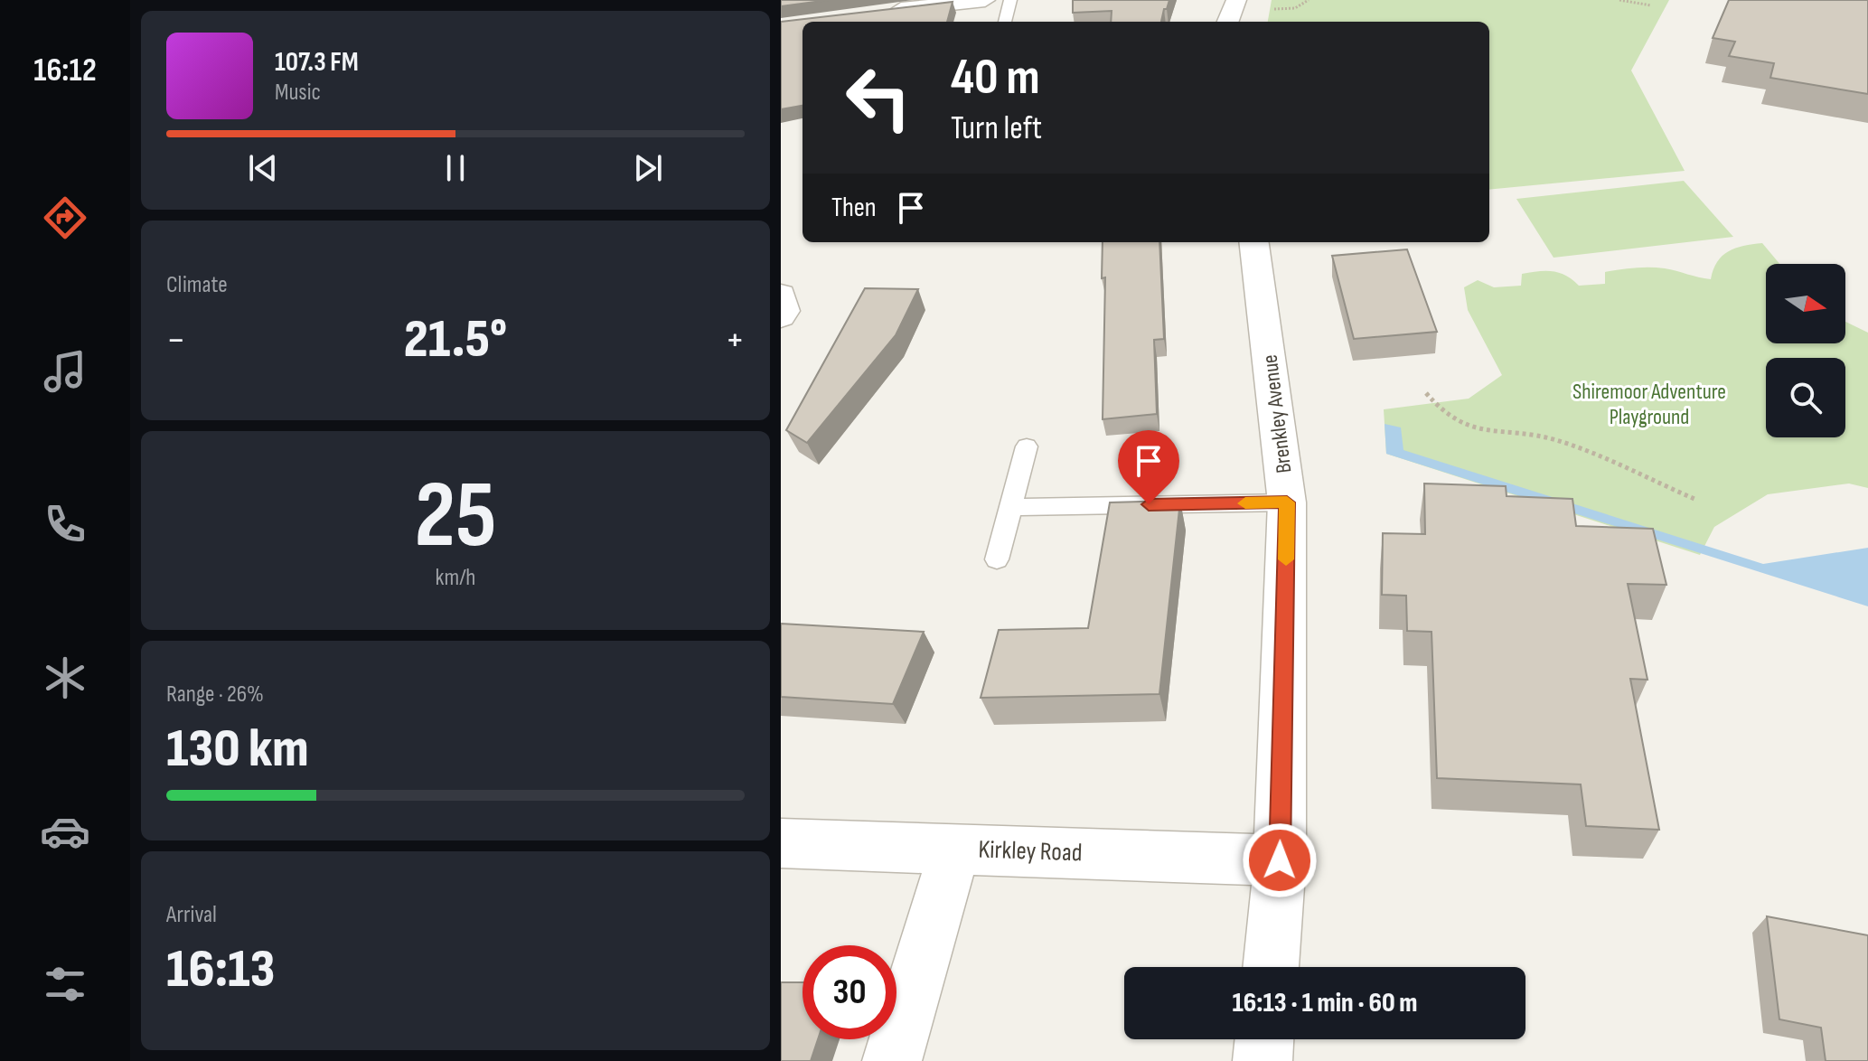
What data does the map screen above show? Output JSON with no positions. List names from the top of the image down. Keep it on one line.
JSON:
{"streets":{"street":["Brenkley Avenue","Kirkley Road"]},"crossings":[["Brenkley Avenue","Kirkley Road"]],"parks":["Shiremoor Adventure Playground"],"north":"right","page":{"tabs":"16:12","turn":["40 m","Turn left"],"song":["107.3 FM","Music"],"then":"Then","tile":["Climate",["25","km/h"],["Range · 26%","130 km"],["Arrival","16:13"]],"heat":["−","21.5°","+"],"limit":"30","trip":"16:13 · 1 min · 60 m"}}
